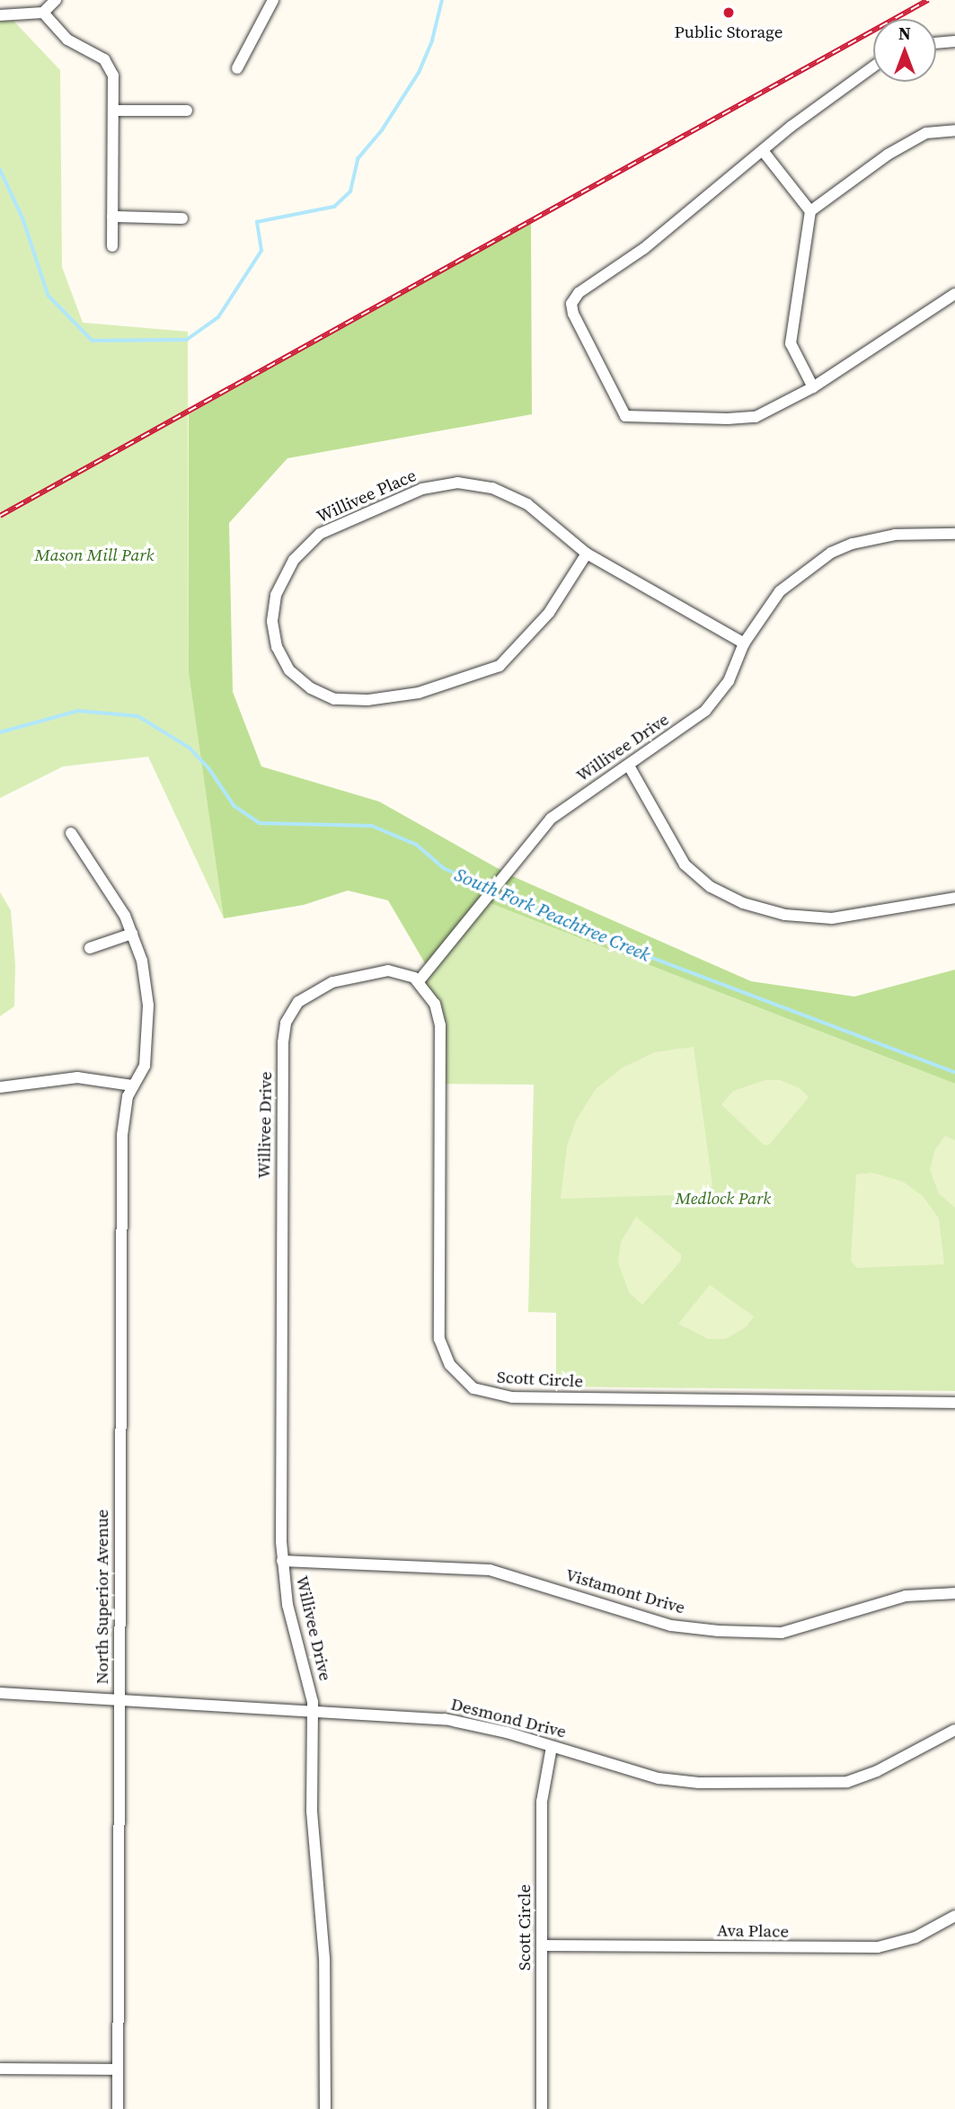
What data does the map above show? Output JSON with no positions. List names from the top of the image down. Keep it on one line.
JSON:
{"streets":{"street":["Willivee Place","Willivee Drive","Scott Circle","Vistamont Drive","North Superior Avenue","Desmond Drive","Ava Place"]},"crossings":[["Willivee Place","Willivee Drive"],["Willivee Drive","Scott Circle"],["Willivee Drive","Vistamont Drive"],["Willivee Drive","Desmond Drive"],["Scott Circle","Desmond Drive"],["Scott Circle","Ava Place"],["North Superior Avenue","Desmond Drive"]],"water":["South Fork Peachtree Creek"],"parks":["Mason Mill Park","Medlock Park"],"places":["Public Storage"],"north":"top"}
